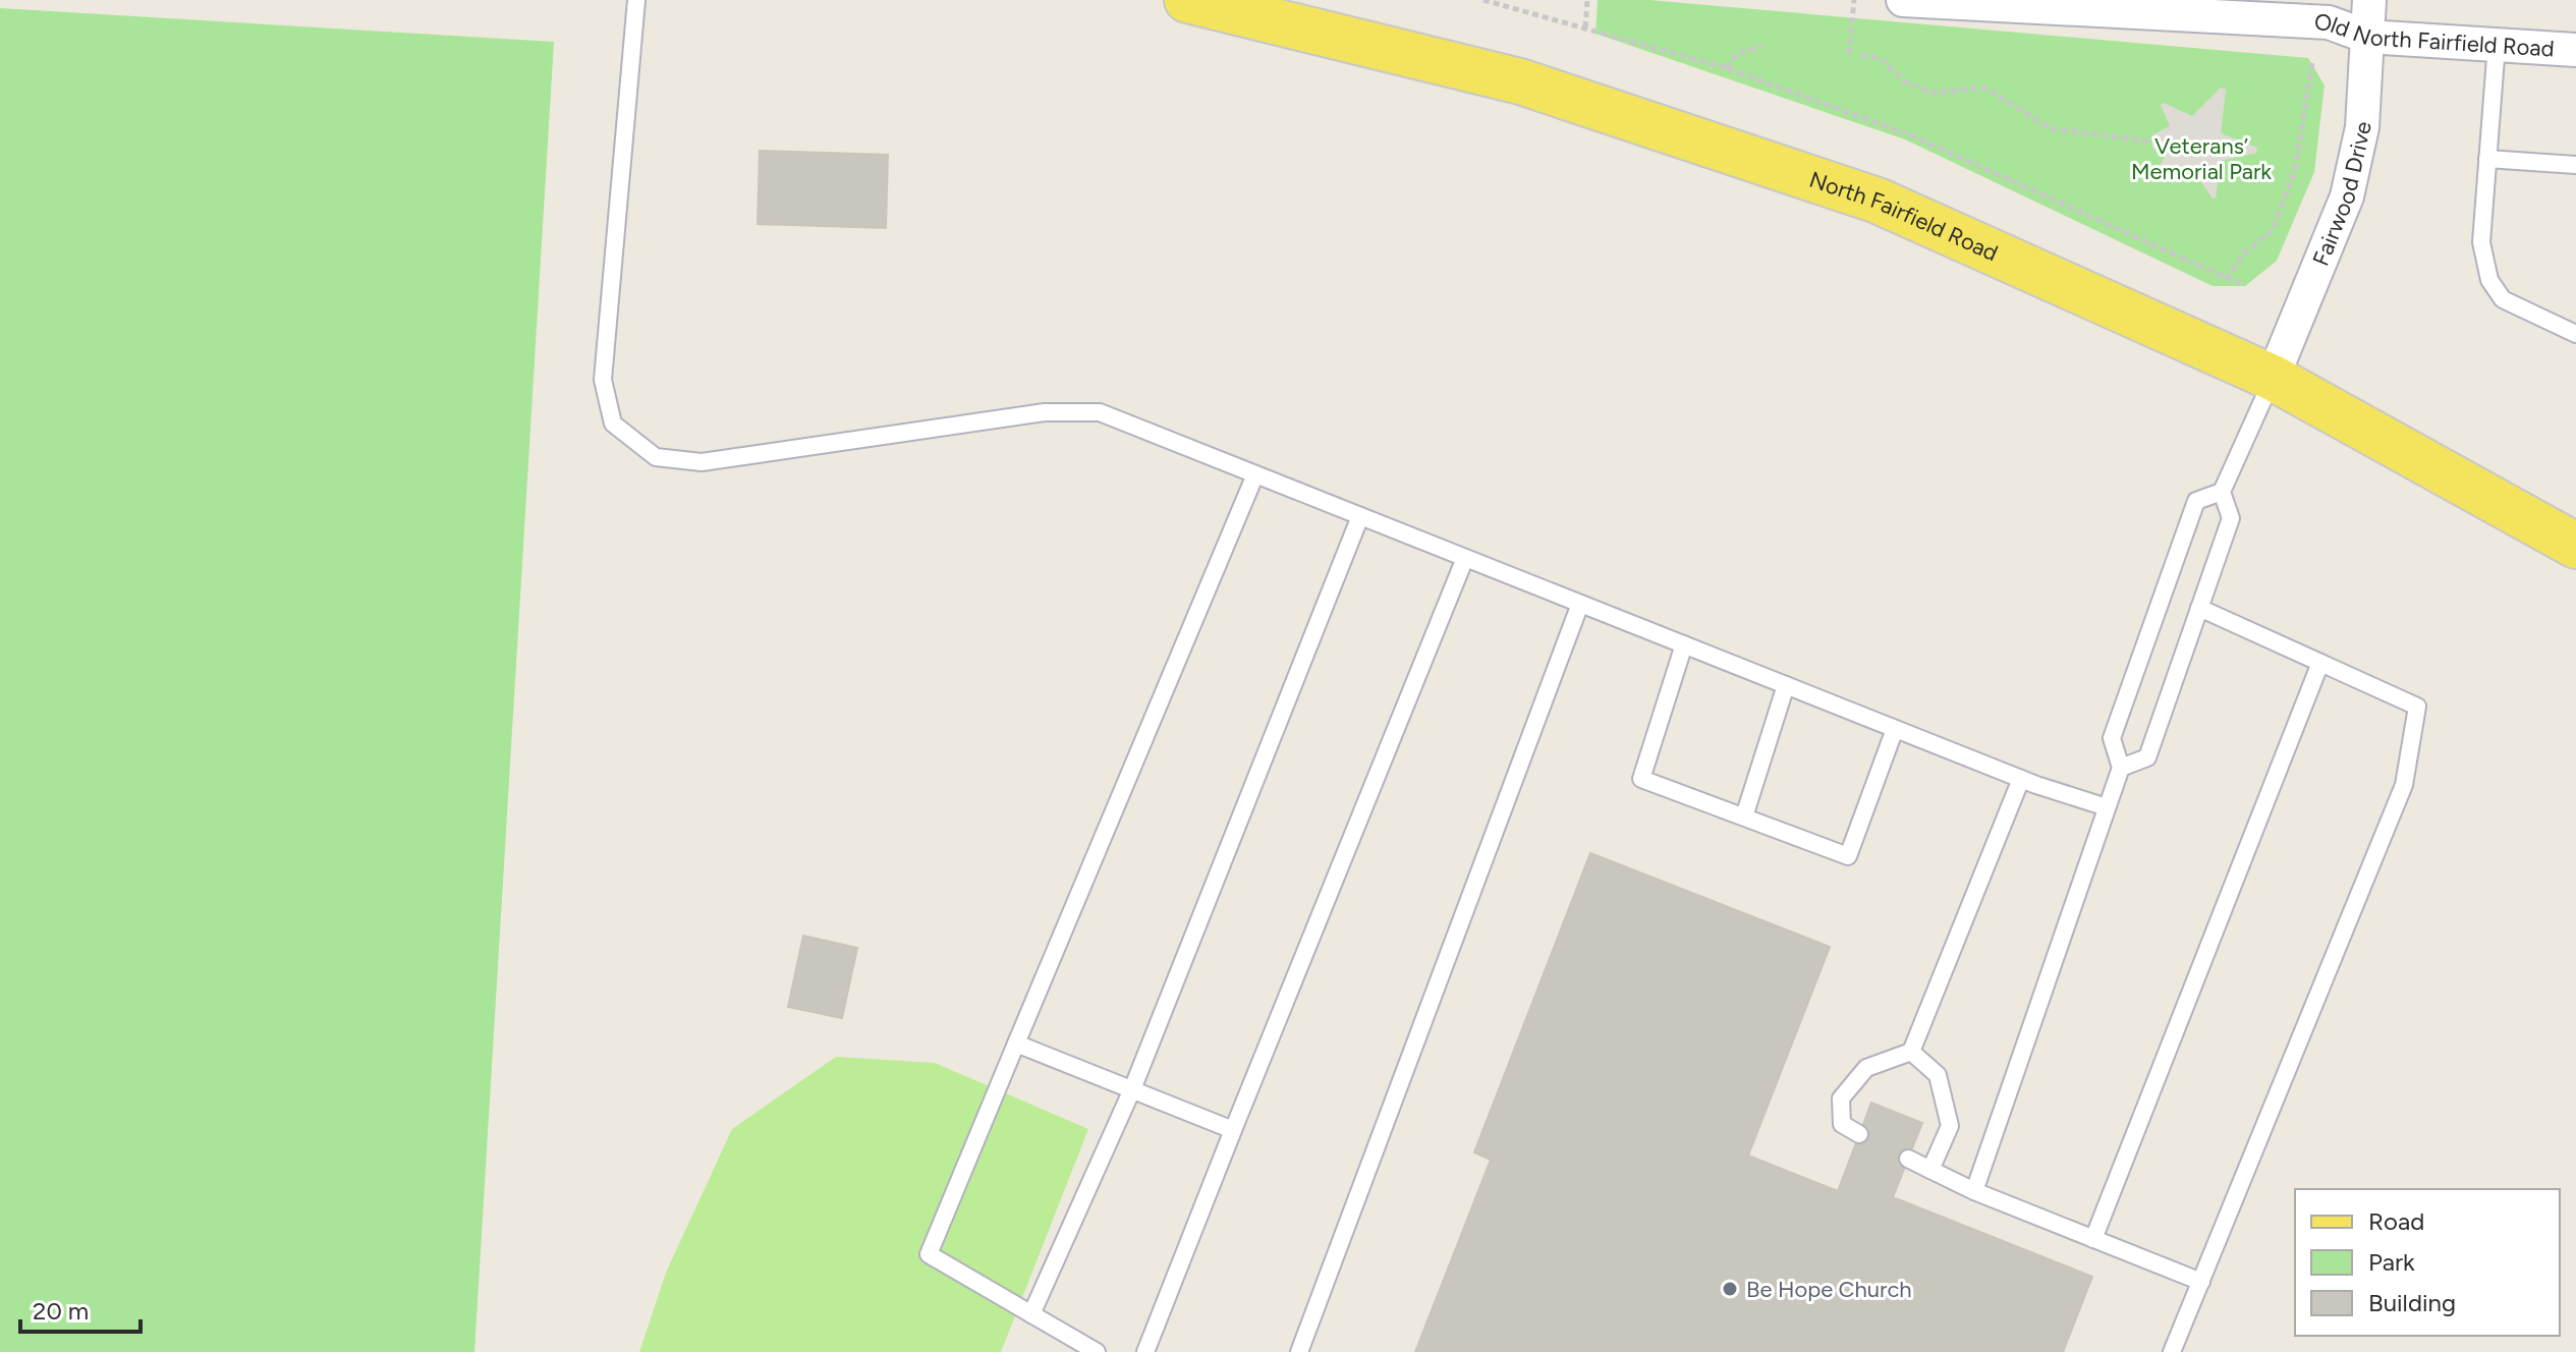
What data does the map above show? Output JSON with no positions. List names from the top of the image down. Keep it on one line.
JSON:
{"streets":{"main road":["North Fairfield Road"],"street":["Old North Fairfield Road","Fairwood Drive"]},"crossings":[["Old North Fairfield Road","Fairwood Drive"],["Fairwood Drive","North Fairfield Road"]],"parks":["Veterans’ Memorial Park"],"places":["Be Hope Church"],"legend":["Road","Park","Building"],"scale_bar":"20 m"}
